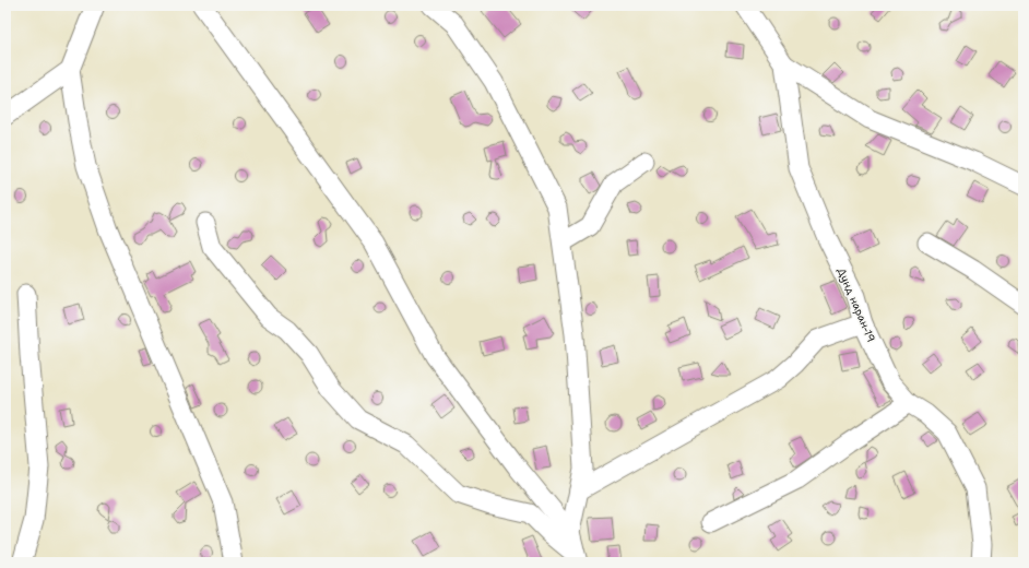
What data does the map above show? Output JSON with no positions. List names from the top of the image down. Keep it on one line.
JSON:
{"streets":{"street":["Дунд наран-19"]}}
